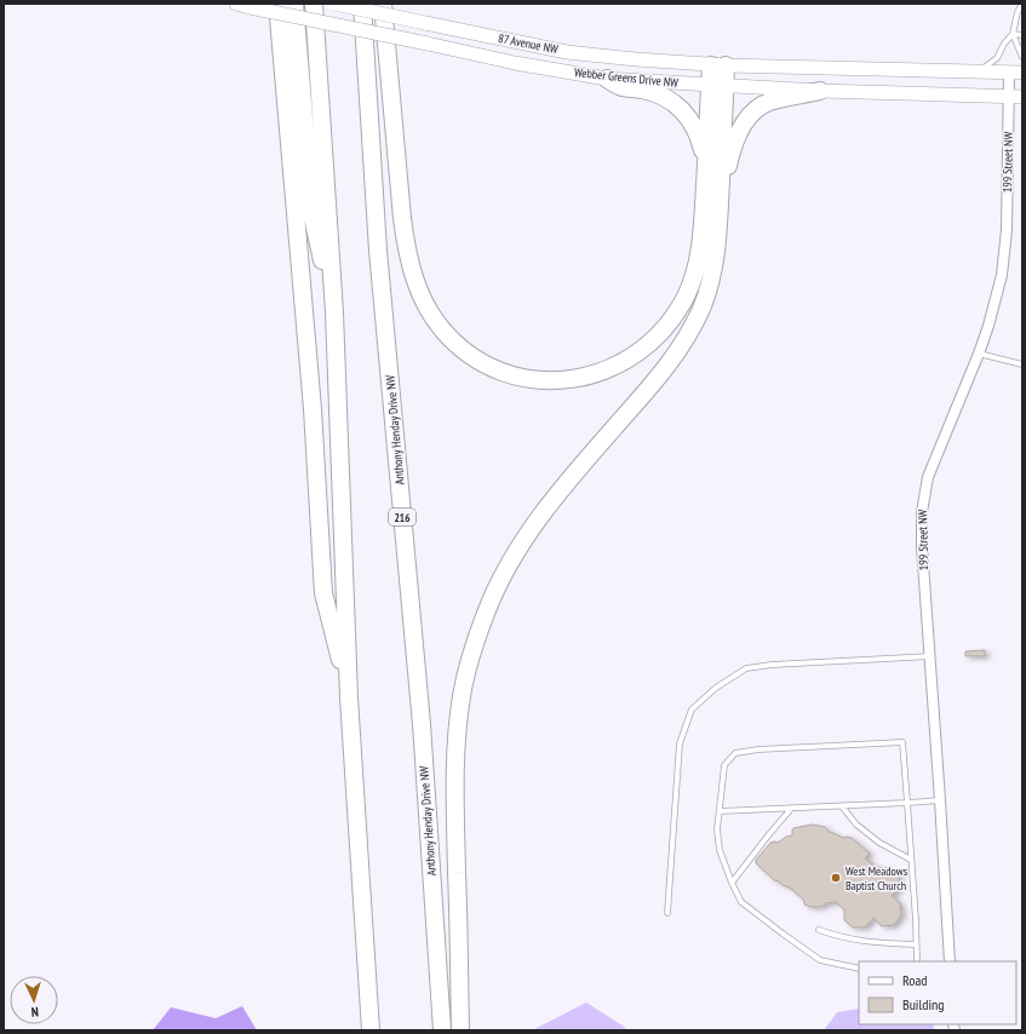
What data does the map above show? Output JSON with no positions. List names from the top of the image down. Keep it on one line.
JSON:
{"streets":{"highway":["Anthony Henday Drive NW","216"],"main road":["87 Avenue NW","Webber Greens Drive NW"],"street":["199 Street NW"]},"crossings":[["Webber Greens Drive NW","199 Street NW"]],"places":["West Meadows Baptist Church"],"legend":["Road","Building"],"north":"bottom"}
